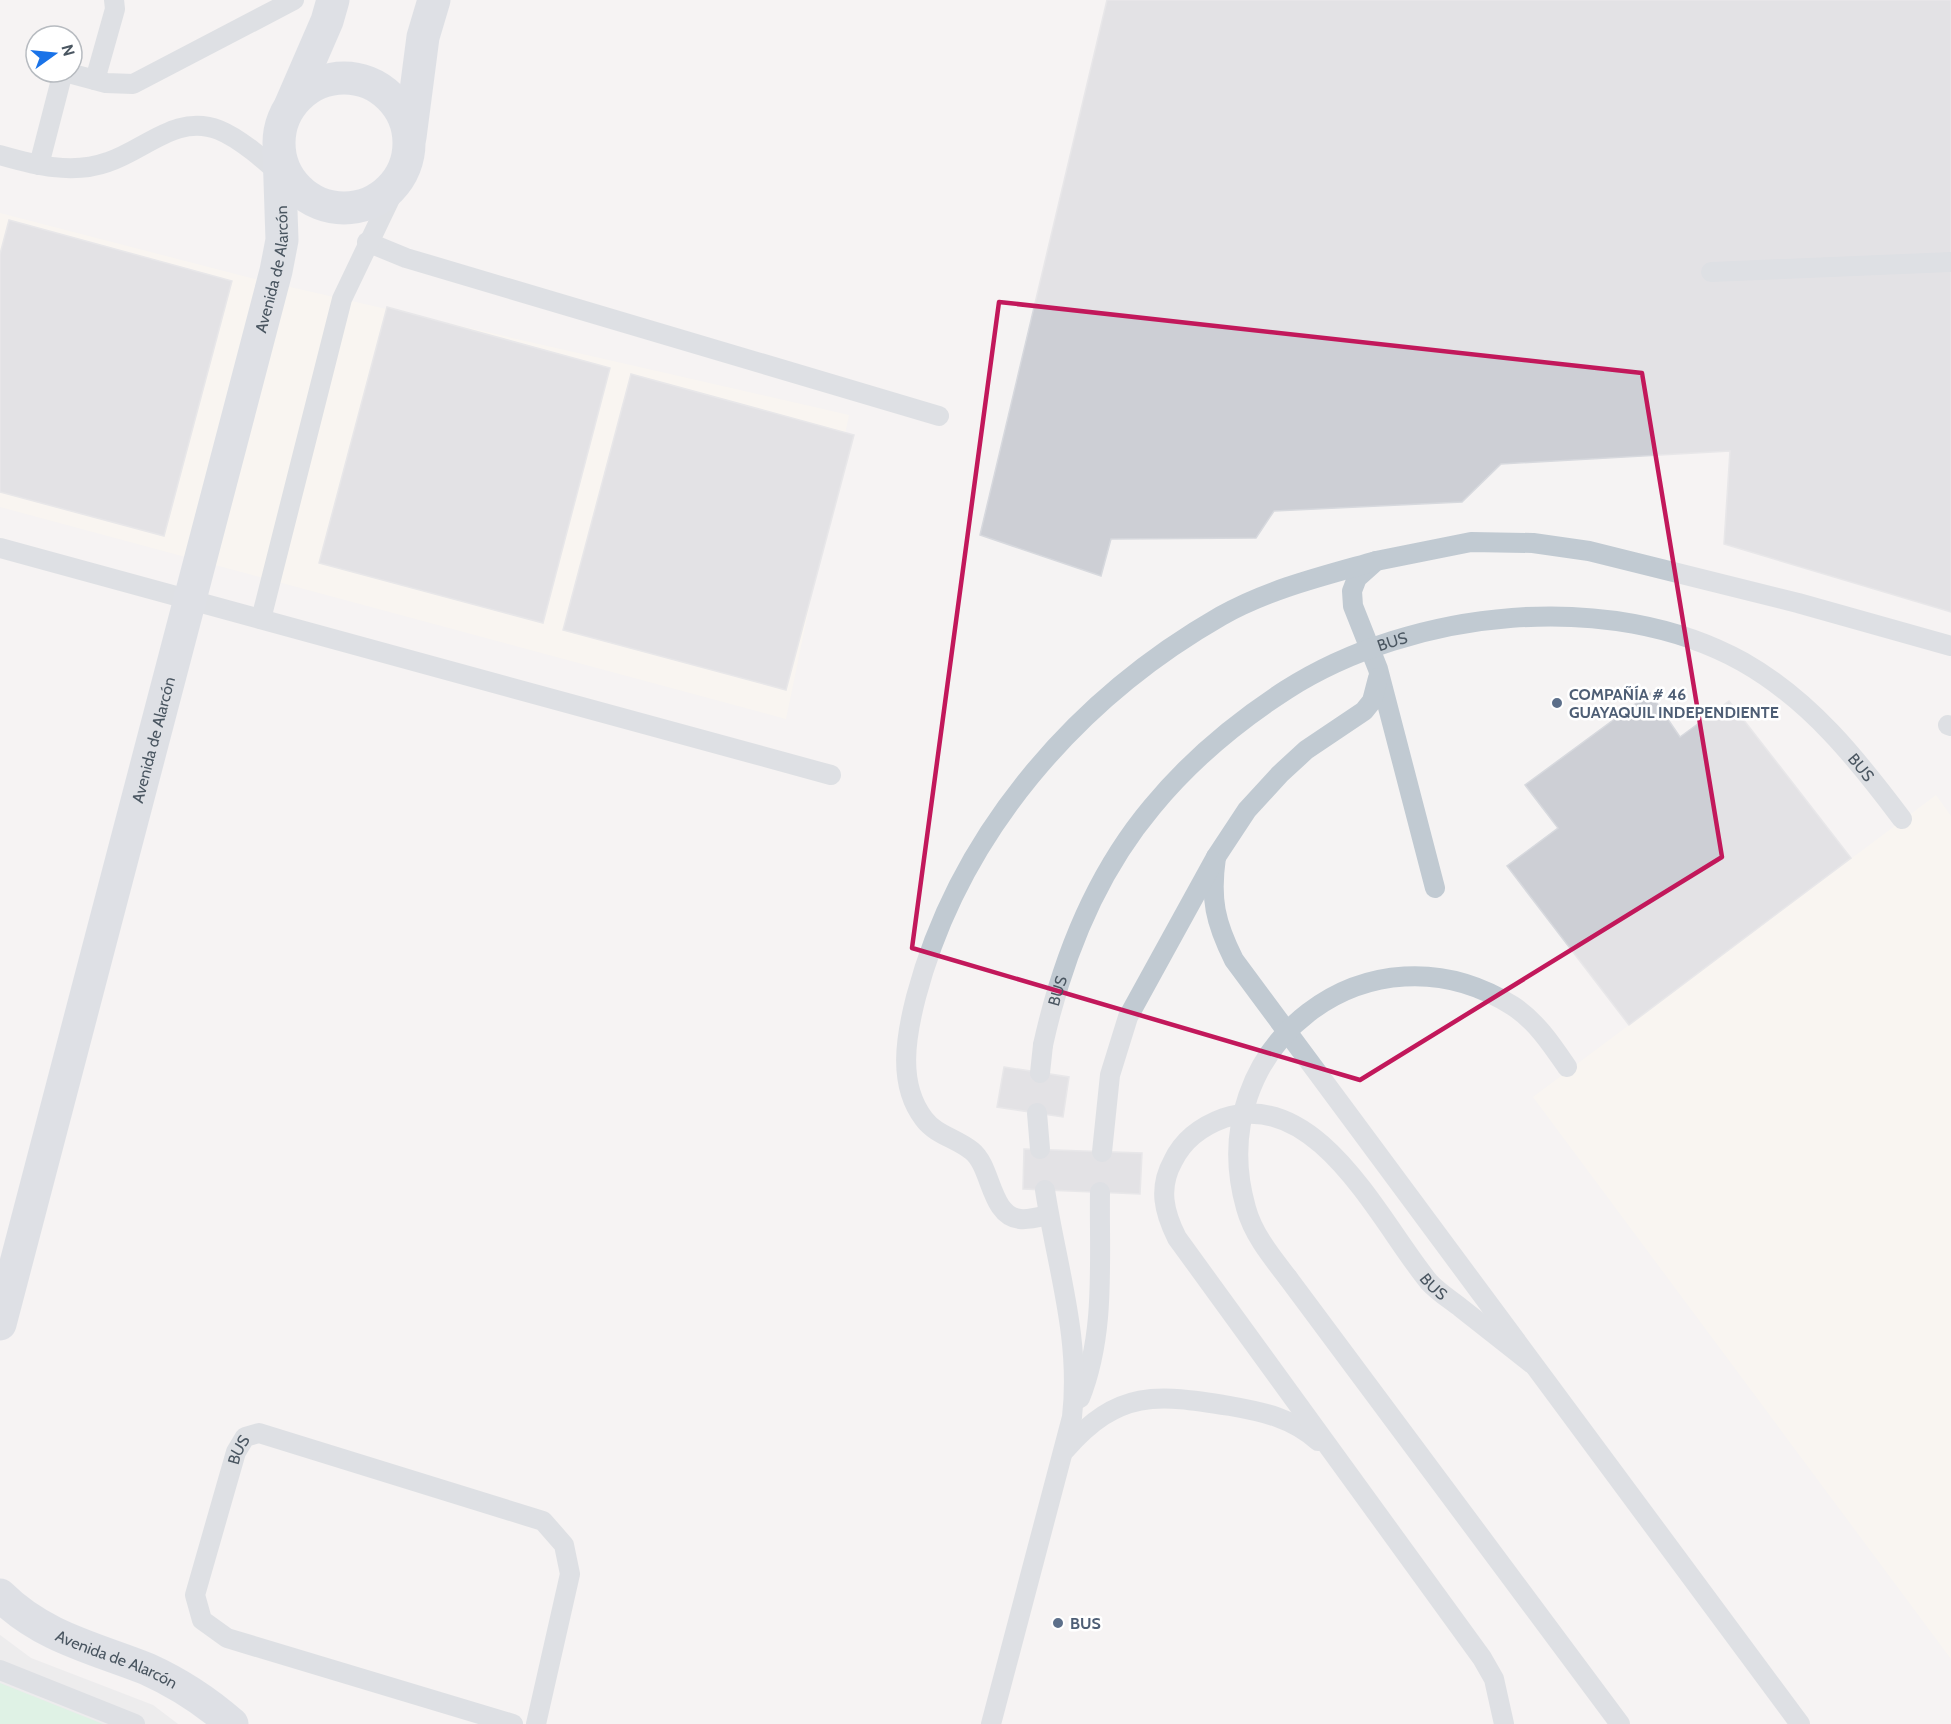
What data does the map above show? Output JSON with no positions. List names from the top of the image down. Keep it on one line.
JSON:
{"streets":{"main road":["Avenida de Alarcón"],"lane":["BUS"]},"places":["COMPAÑÍA # 46 GUAYAQUIL INDEPENDIENTE","BUS"],"north":"right"}
